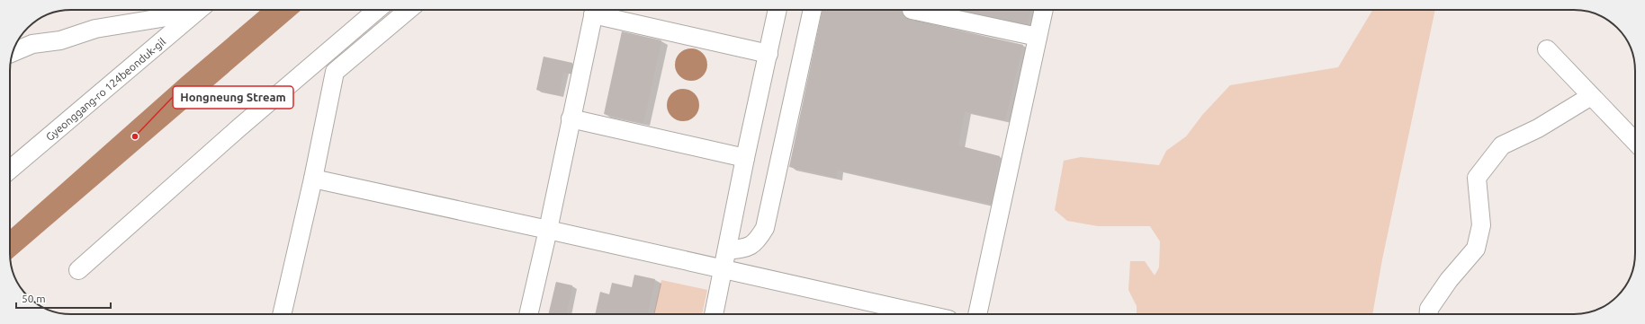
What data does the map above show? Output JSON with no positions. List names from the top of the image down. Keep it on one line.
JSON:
{"streets":{"street":["Gyeonggang-ro 124beonduk-gil"]},"places":["Hongneung Stream"],"scale_bar":"50 m"}
